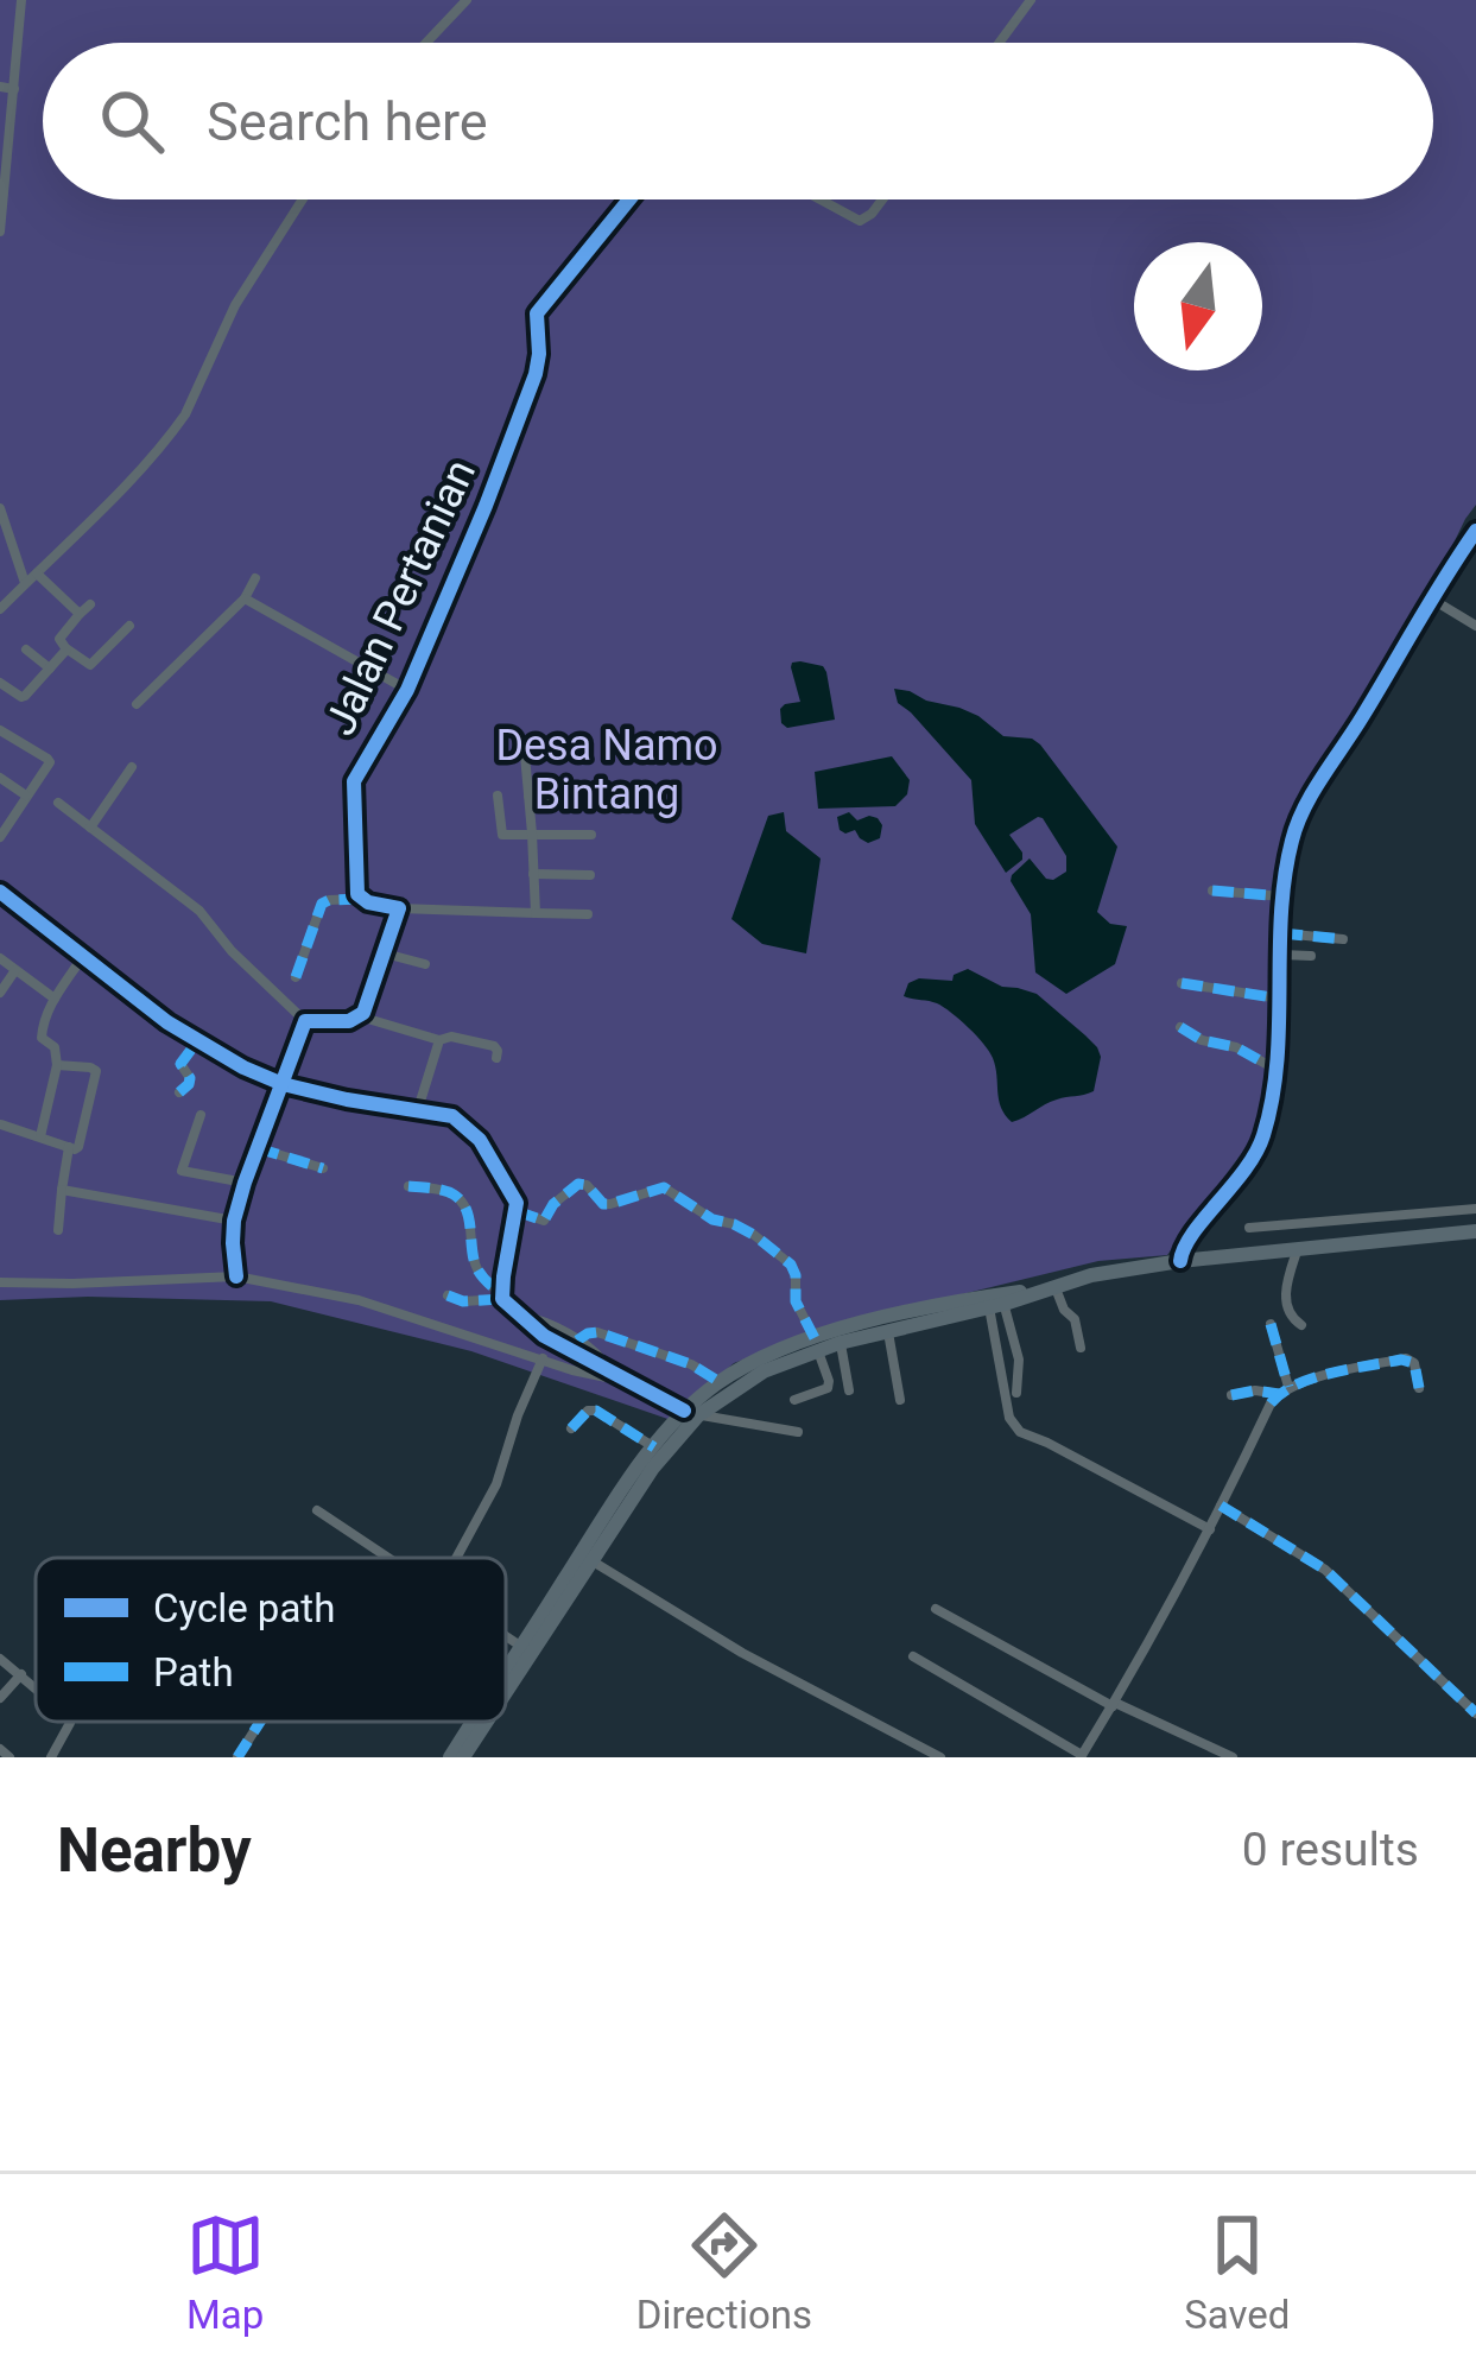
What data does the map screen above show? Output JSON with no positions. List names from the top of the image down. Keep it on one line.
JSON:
{"streets":{"street":["Jalan Pertanian"]},"parks":["Desa Namo Bintang"],"legend":["Cycle path","Path"],"north":"bottom","page":{"search":"Search here","heading":["Nearby","0 results"],"nav":["Map","Directions","Saved"]}}
